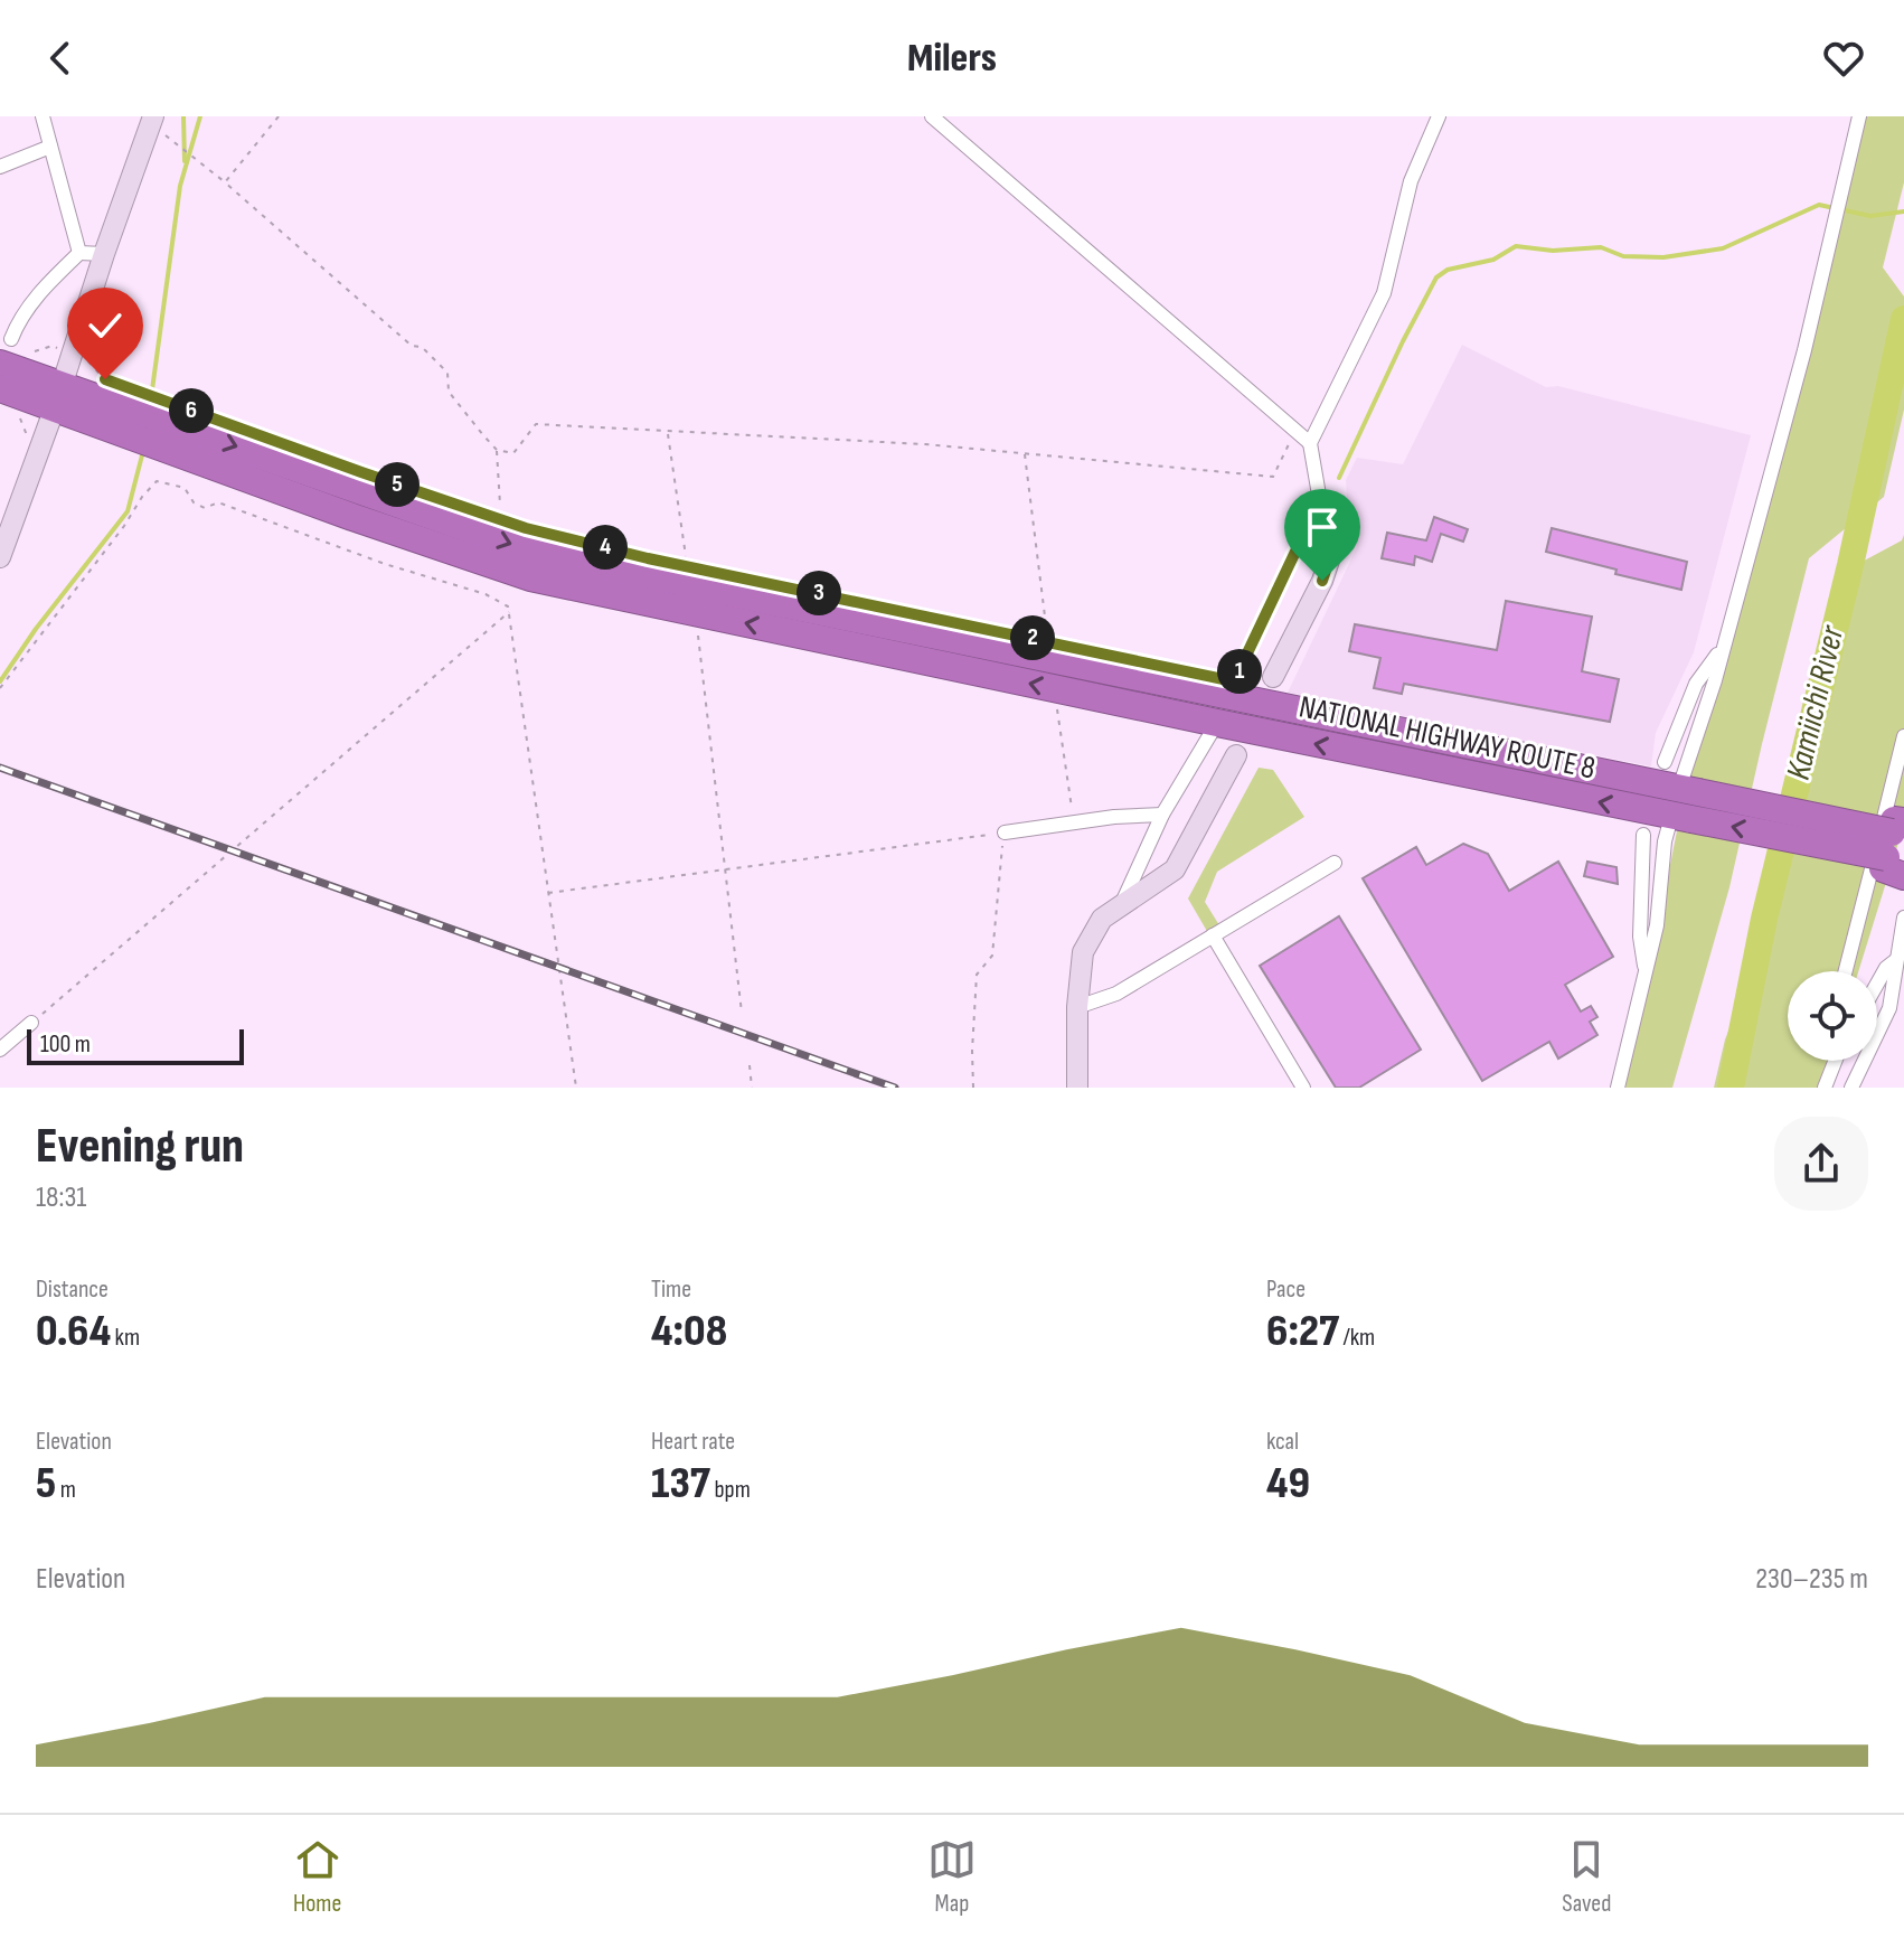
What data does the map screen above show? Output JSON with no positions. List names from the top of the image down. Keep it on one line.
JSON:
{"streets":{"highway":["NATIONAL HIGHWAY ROUTE 8"]},"water":["Kamiichi River"],"scale_bar":"100 m","page":{"header":"Milers","pins":["6","5","4","3","2","1"],"scale":"100 m","heading":["Evening run","18:31"],"stats":[["Distance","0.64 km"],["Time","4:08"],["Pace","6:27 /km"],["Elevation","5 m"],["Heart rate","137 bpm"],["kcal","49"]],"chart":["Elevation","230–235 m"],"tabs":["Home","Map","Saved"]}}
